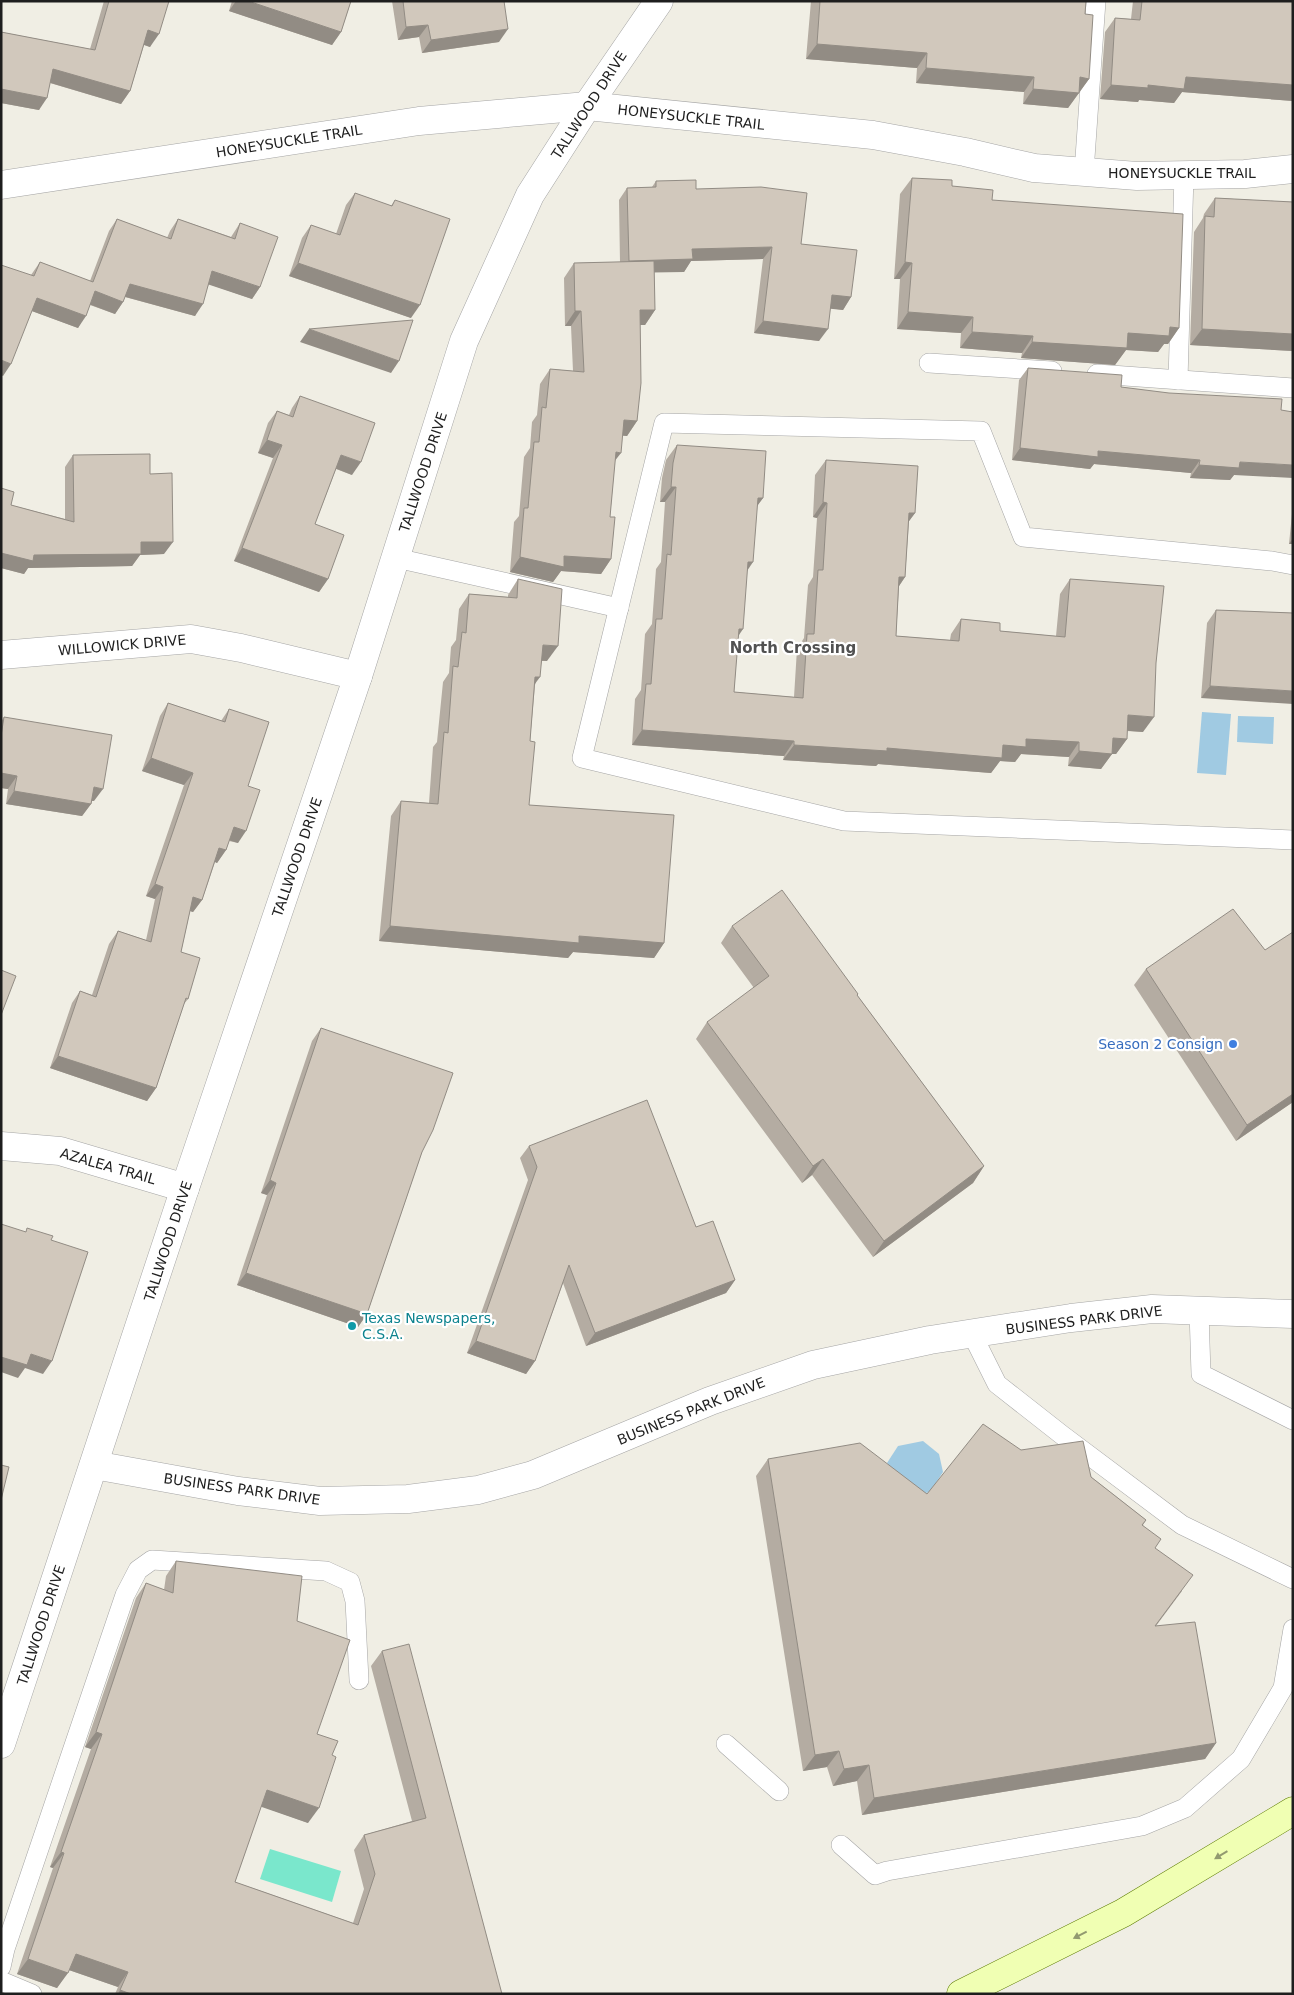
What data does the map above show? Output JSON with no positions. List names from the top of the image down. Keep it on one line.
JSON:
{"streets":{"street":["TALLWOOD DRIVE","HONEYSUCKLE TRAIL","WILLOWICK DRIVE","AZALEA TRAIL","BUSINESS PARK DRIVE"]},"crossings":[["TALLWOOD DRIVE","HONEYSUCKLE TRAIL"],["TALLWOOD DRIVE","WILLOWICK DRIVE"],["TALLWOOD DRIVE","AZALEA TRAIL"],["TALLWOOD DRIVE","BUSINESS PARK DRIVE"]],"districts":["North Crossing"],"places":["Season 2 Consign","Texas Newspapers, C.S.A."]}
